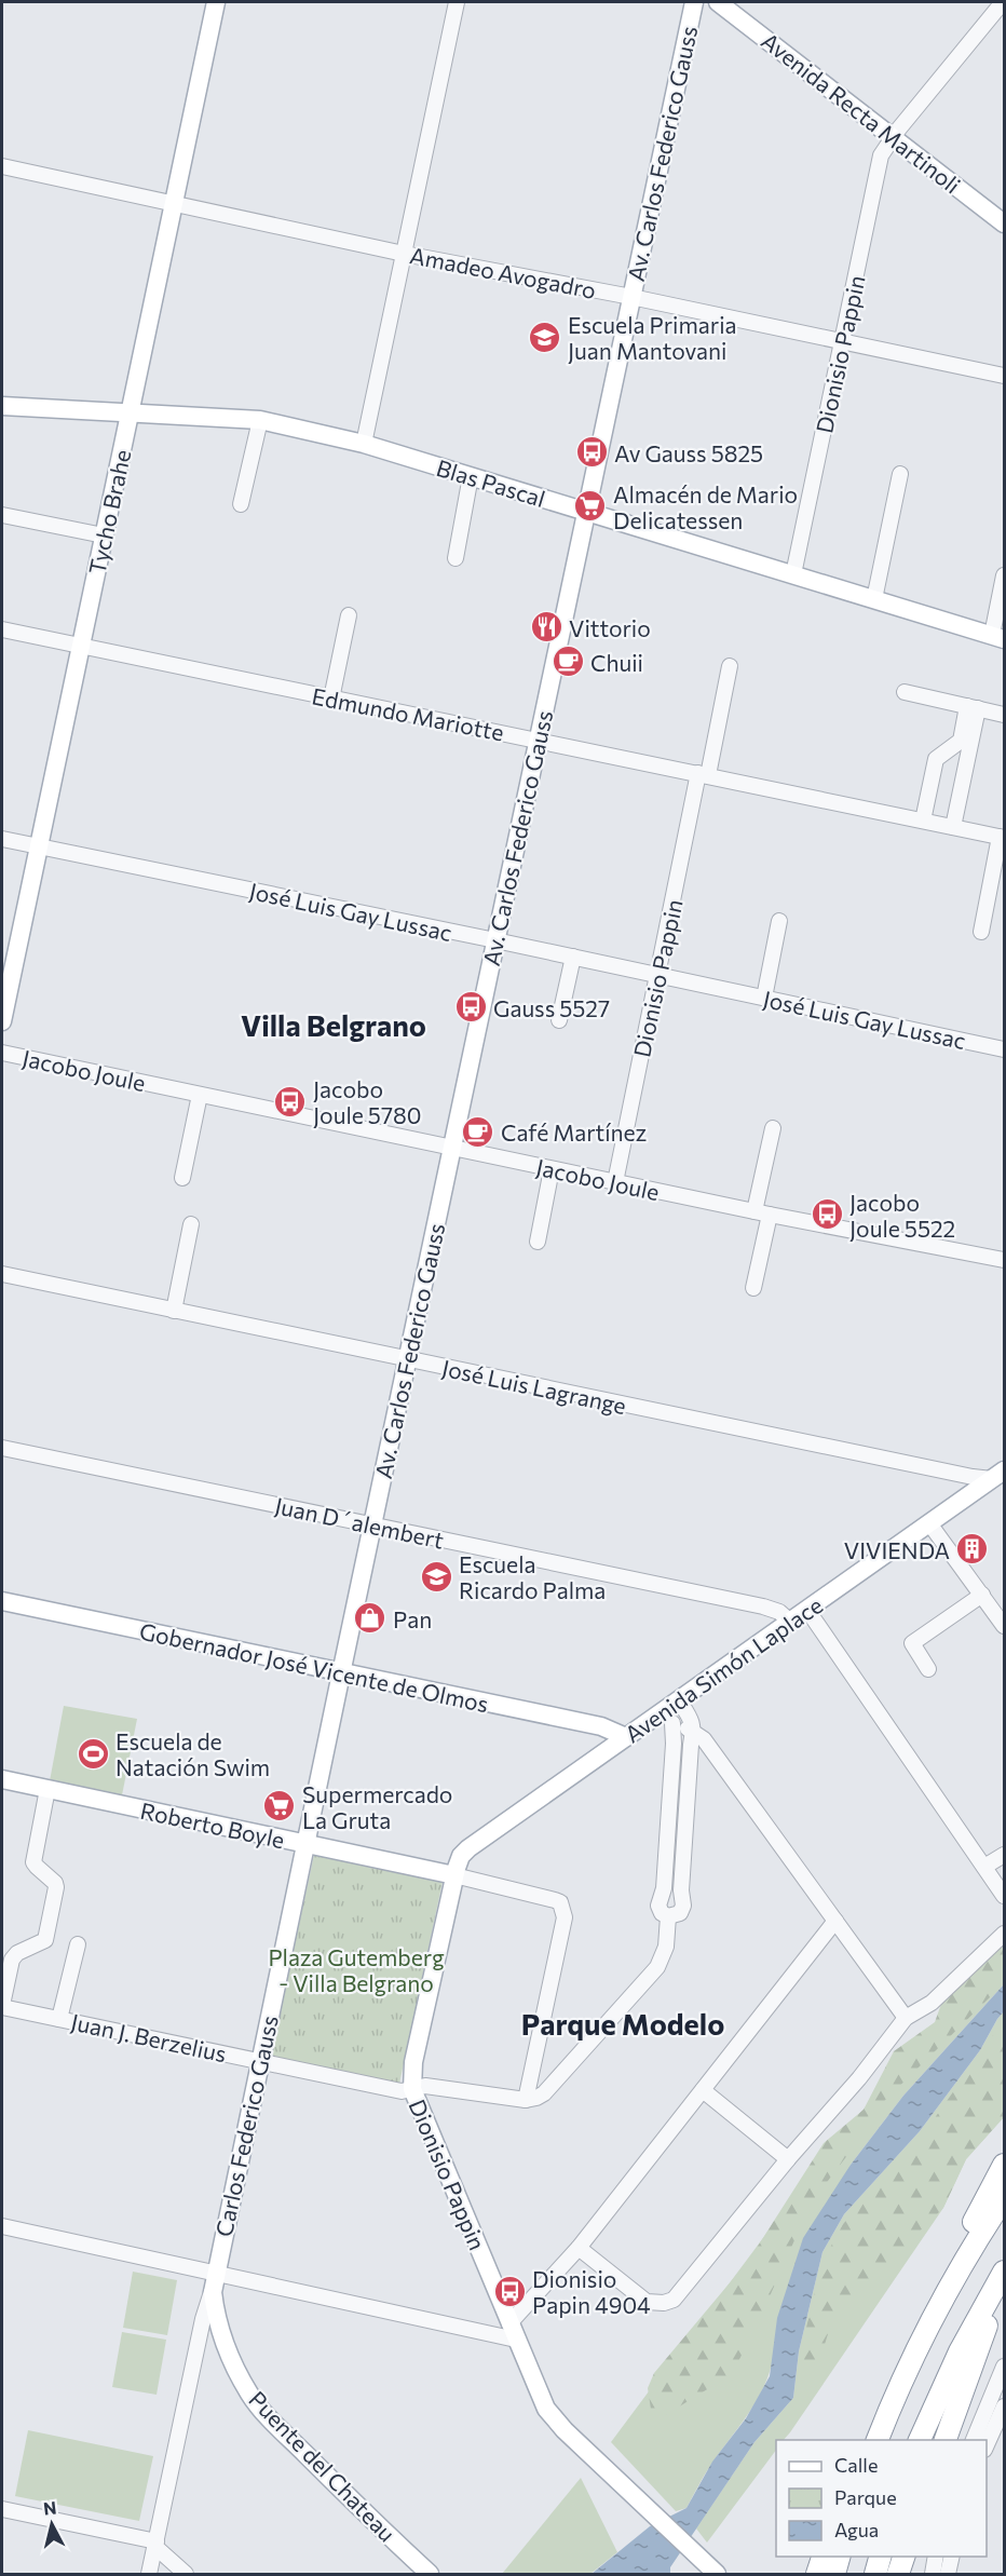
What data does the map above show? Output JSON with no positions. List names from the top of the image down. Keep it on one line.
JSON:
{"streets":{"main road":["Avenida Recta Martinoli","Av. Carlos Federico Gauss","Dionisio Pappin","Blas Pascal","Tycho Brahe","Gobernador José Vicente de Olmos","Avenida Simón Laplace","Roberto Boyle","Carlos Federico Gauss","Puente del Chateau"],"street":["Amadeo Avogadro","Edmundo Mariotte","José Luis Gay Lussac","Jacobo Joule","José Luis Lagrange","Juan D´alembert","Juan J. Berzelius"]},"crossings":[["Avenida Recta Martinoli","Dionisio Pappin"],["Av. Carlos Federico Gauss","Amadeo Avogadro"],["Av. Carlos Federico Gauss","Blas Pascal"],["Av. Carlos Federico Gauss","Edmundo Mariotte"],["Av. Carlos Federico Gauss","José Luis Gay Lussac"],["Av. Carlos Federico Gauss","Jacobo Joule"],["Av. Carlos Federico Gauss","José Luis Lagrange"],["Av. Carlos Federico Gauss","Juan D´alembert"],["Av. Carlos Federico Gauss","Gobernador José Vicente de Olmos"],["Av. Carlos Federico Gauss","Carlos Federico Gauss"],["Amadeo Avogadro","Dionisio Pappin"],["Amadeo Avogadro","Tycho Brahe"],["Dionisio Pappin","Blas Pascal"],["Dionisio Pappin","Edmundo Mariotte"],["Dionisio Pappin","José Luis Gay Lussac"],["Dionisio Pappin","Jacobo Joule"],["Dionisio Pappin","Avenida Simón Laplace"],["Dionisio Pappin","Roberto Boyle"],["Dionisio Pappin","Juan J. Berzelius"],["Blas Pascal","Tycho Brahe"],["Tycho Brahe","Edmundo Mariotte"],["Tycho Brahe","José Luis Gay Lussac"],["José Luis Lagrange","Avenida Simón Laplace"],["Juan D´alembert","Avenida Simón Laplace"],["Gobernador José Vicente de Olmos","Avenida Simón Laplace"],["Gobernador José Vicente de Olmos","Carlos Federico Gauss"],["Avenida Simón Laplace","Roberto Boyle"],["Roberto Boyle","Carlos Federico Gauss"],["Juan J. Berzelius","Carlos Federico Gauss"],["Carlos Federico Gauss","Puente del Chateau"]],"districts":["Villa Belgrano","Parque Modelo"],"parks":["Plaza Gutemberg - Villa Belgrano"],"places":{"school or university":["Escuela Primaria Juan Mantovani","Escuela Ricardo Palma"],"bus stop":["Av Gauss 5825","Gauss 5527","Jacobo Joule 5780","Jacobo Joule 5522","Dionisio Papin 4904"],"supermarket":["Almacén de Mario Delicatessen","Supermercado La Gruta"],"restaurant":["Vittorio"],"cafe":["Chuii","Café Martínez"],"building":["VIVIENDA"],"shop":["Pan"],"sports":["Escuela de Natación Swim"]},"legend":["Calle","Parque","Agua"],"north":"top"}
